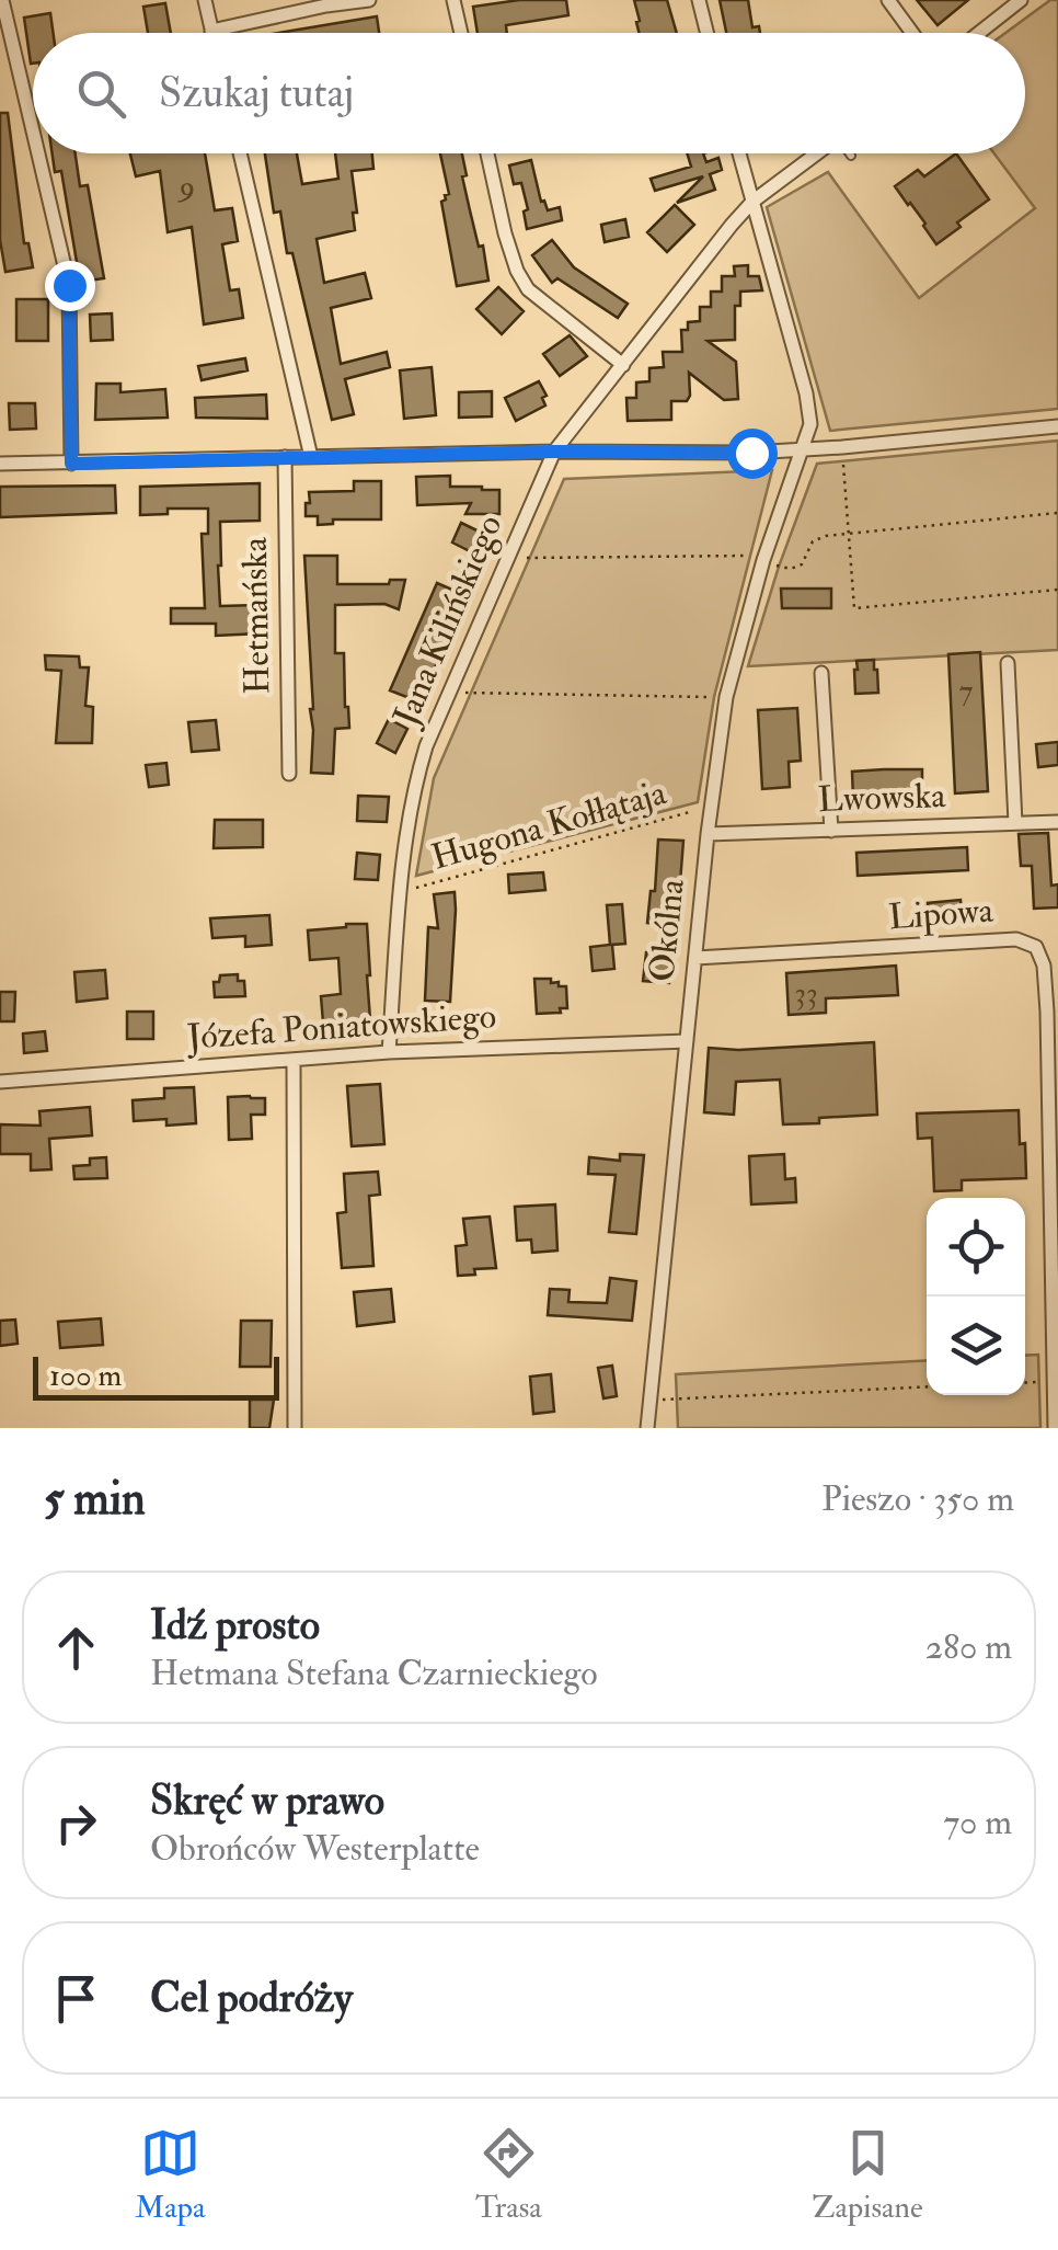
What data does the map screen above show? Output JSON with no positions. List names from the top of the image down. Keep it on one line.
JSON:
{"streets":{"street":["Hetmańska","Jana Kilińskiego","Lwowska","Lipowa","Okólna","Józefa Poniatowskiego"],"path":["Hugona Kołłątaja"]},"crossings":[["Jana Kilińskiego","Hugona Kołłątaja"],["Jana Kilińskiego","Okólna"],["Jana Kilińskiego","Józefa Poniatowskiego"],["Lwowska","Okólna"],["Hugona Kołłątaja","Okólna"],["Lipowa","Okólna"],["Okólna","Józefa Poniatowskiego"]],"house_numbers":["9","7","33"],"scale_bar":"100 m","page":{"search":"Szukaj tutaj","scale":"100 m","heading":["5 min","Pieszo · 350 m"],"list":[["Idź prosto","Hetmana Stefana Czarnieckiego","280 m"],["Skręć w prawo","Obrońców Westerplatte","70 m"],"Cel podróży"],"nav":["Mapa","Trasa","Zapisane"]}}
